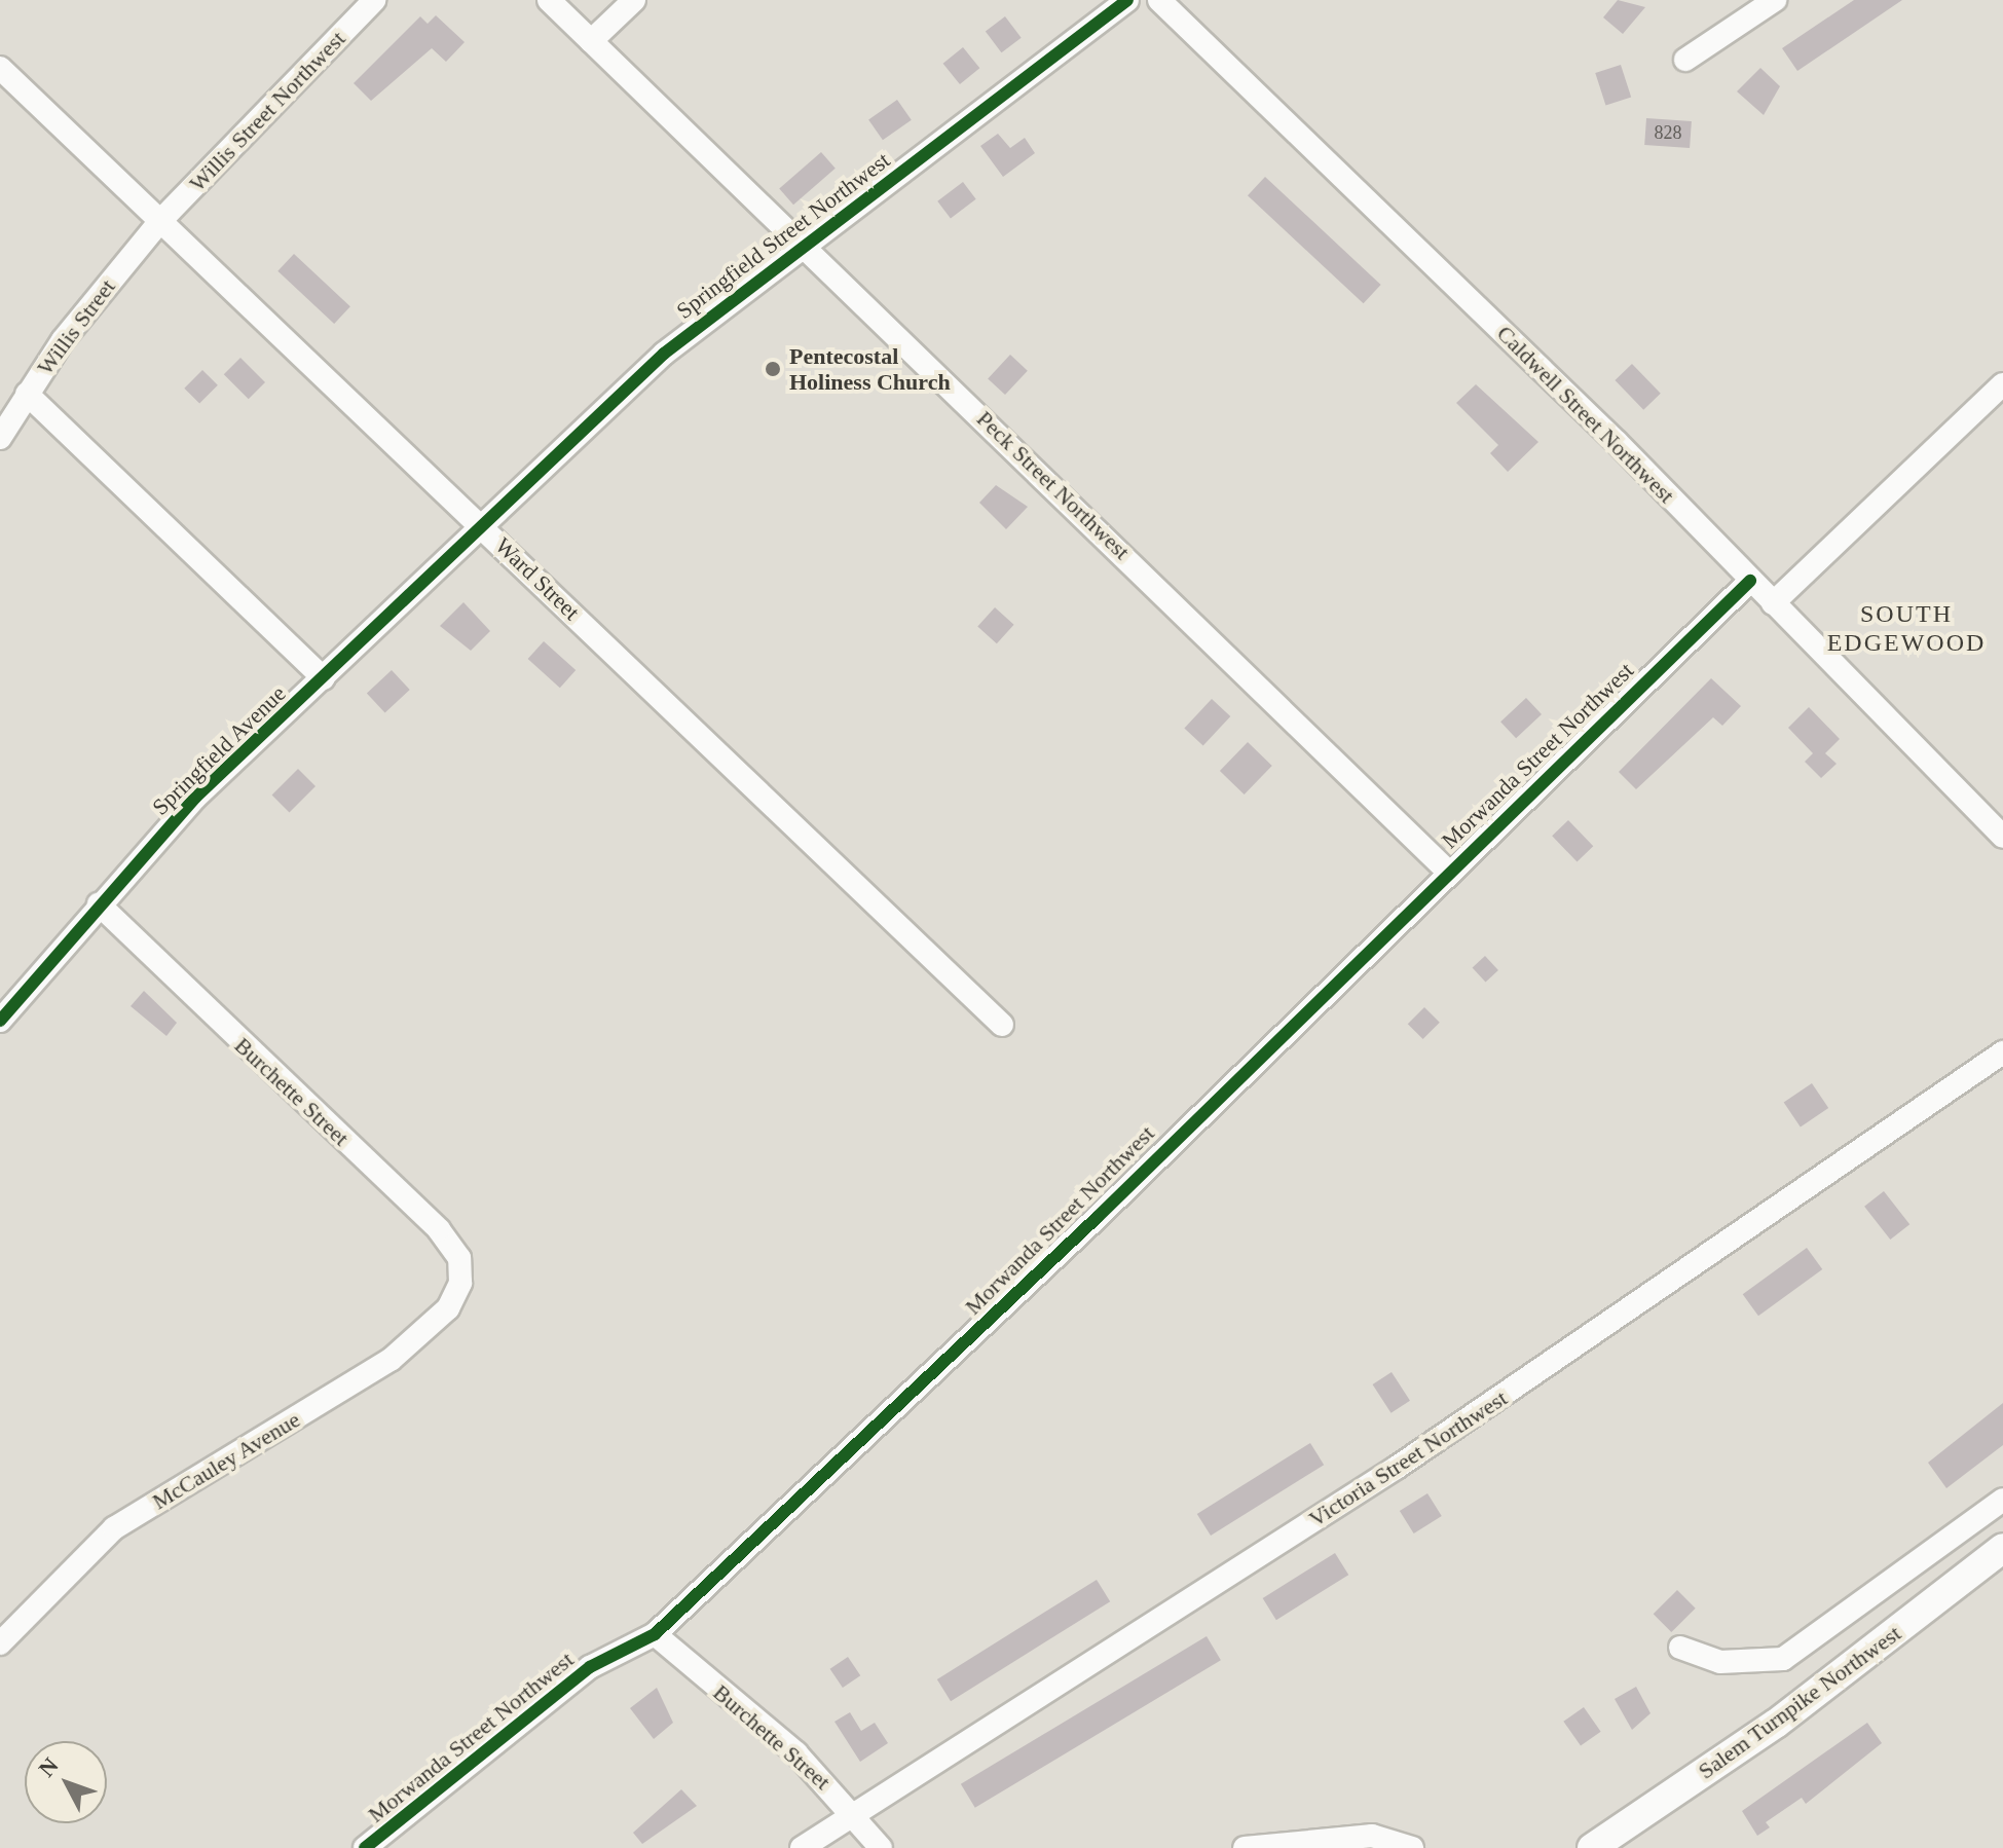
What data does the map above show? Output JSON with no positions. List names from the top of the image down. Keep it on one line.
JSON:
{"streets":{"street":["Willis Street Northwest","Springfield Street Northwest","Willis Street","Caldwell Street Northwest","Peck Street Northwest","Ward Street","Springfield Avenue","Morwanda Street Northwest","Burchette Street","Victoria Street Northwest","McCauley Avenue","Salem Turnpike Northwest"]},"crossings":[["Willis Street Northwest","Willis Street"],["Willis Street Northwest","Ward Street"],["Springfield Street Northwest","Peck Street Northwest"],["Springfield Street Northwest","Ward Street"],["Springfield Street Northwest","Springfield Avenue"],["Willis Street","Ward Street"],["Caldwell Street Northwest","Morwanda Street Northwest"],["Peck Street Northwest","Morwanda Street Northwest"],["Ward Street","Springfield Avenue"],["Springfield Avenue","Burchette Street"],["Morwanda Street Northwest","Burchette Street"],["Burchette Street","Victoria Street Northwest"],["Burchette Street","McCauley Avenue"]],"districts":["SOUTH EDGEWOOD"],"places":["Pentecostal Holiness Church"],"house_numbers":["828"],"north":"top left"}
